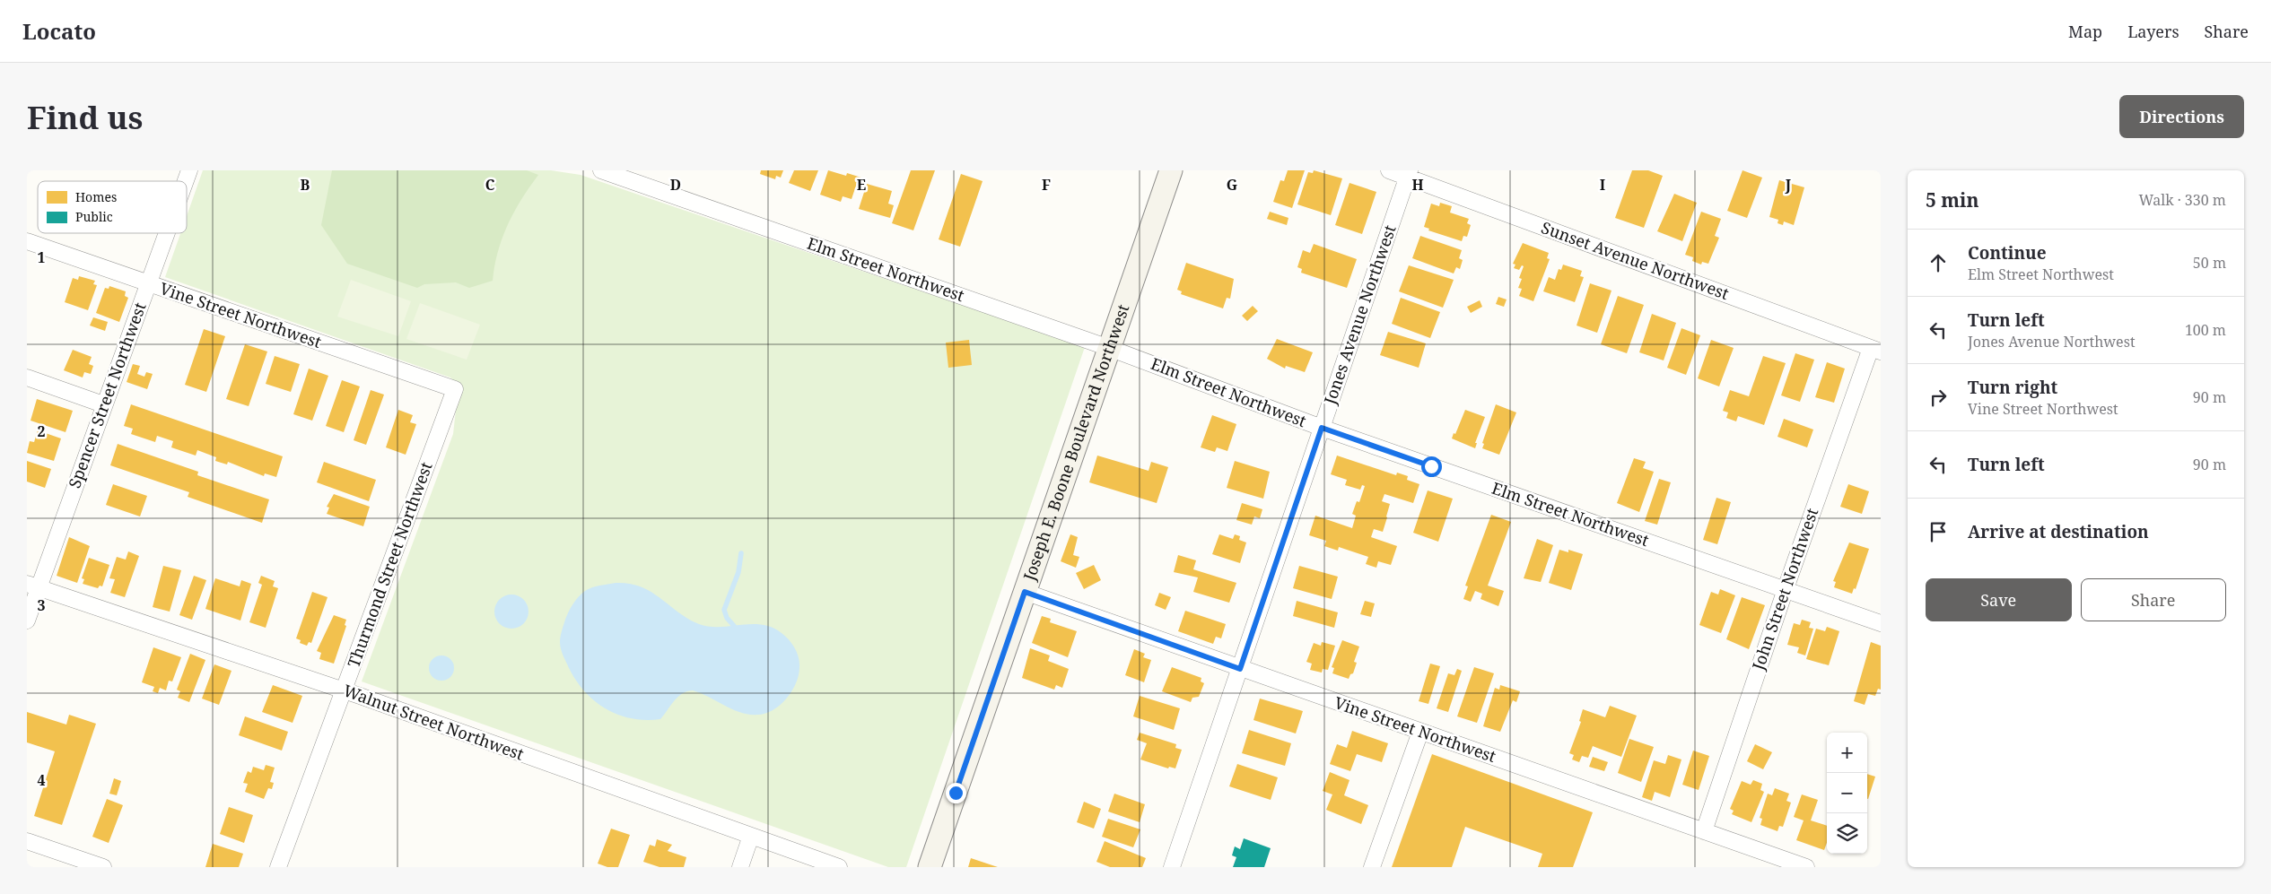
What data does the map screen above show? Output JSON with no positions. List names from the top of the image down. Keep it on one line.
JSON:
{"streets":{"main road":["Joseph E. Boone Boulevard Northwest"],"street":["Sunset Avenue Northwest","Elm Street Northwest","Jones Avenue Northwest","Vine Street Northwest","Spencer Street Northwest","Thurmond Street Northwest","John Street Northwest","Walnut Street Northwest"]},"crossings":[["Sunset Avenue Northwest","Jones Avenue Northwest"],["Sunset Avenue Northwest","John Street Northwest"],["Elm Street Northwest","Jones Avenue Northwest"],["Elm Street Northwest","Joseph E. Boone Boulevard Northwest"],["Elm Street Northwest","John Street Northwest"],["Jones Avenue Northwest","Vine Street Northwest"],["Vine Street Northwest","Spencer Street Northwest"],["Vine Street Northwest","Joseph E. Boone Boulevard Northwest"],["Vine Street Northwest","Thurmond Street Northwest"],["Vine Street Northwest","John Street Northwest"],["Spencer Street Northwest","Walnut Street Northwest"],["Thurmond Street Northwest","Walnut Street Northwest"]],"legend":["Homes","Public"],"page":{"header":"Locato","nav":["Map","Layers","Share"],"buttons":["Directions",["Save","Share"]],"title":"Find us","heading":["5 min","Walk · 330 m"],"list":[["Continue","Elm Street Northwest","50 m"],["Turn left","Jones Avenue Northwest","100 m"],["Turn right","Vine Street Northwest","90 m"],["Turn left","90 m"],"Arrive at destination"],"map_buttons":["+","−"]},"grid":{"columns":["B","C","D","E","F","G","H","I","J"],"rows":["1","2","3","4"]}}
